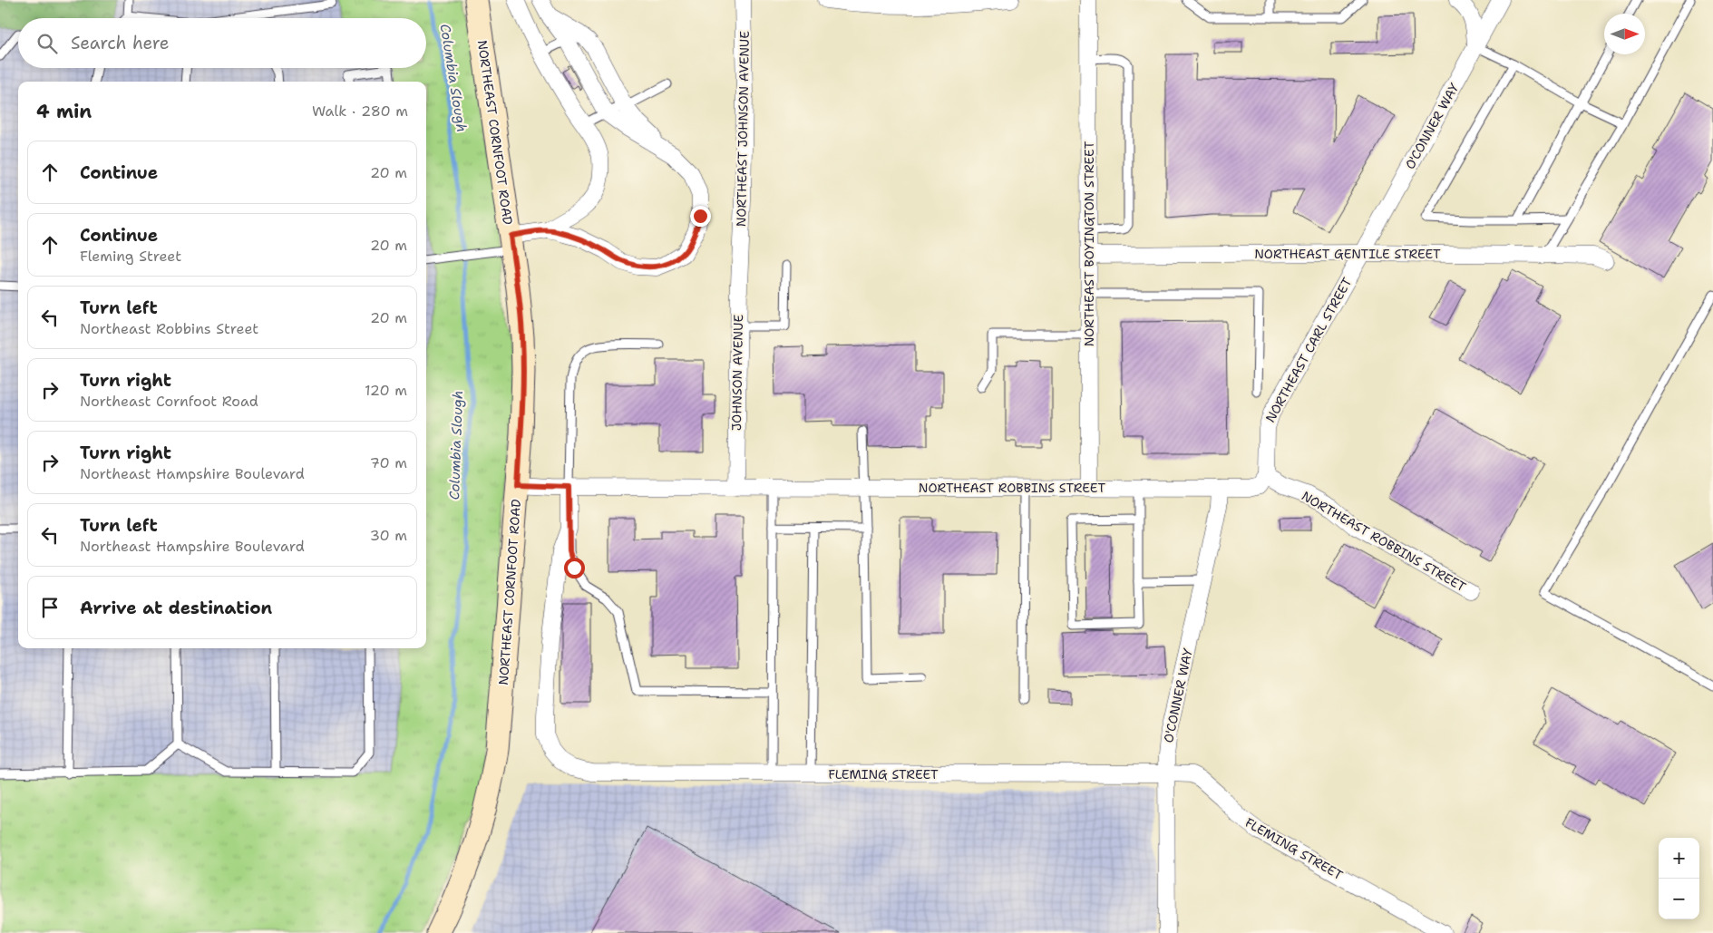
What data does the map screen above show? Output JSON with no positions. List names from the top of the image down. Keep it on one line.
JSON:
{"streets":{"street":["O'CONNER WAY","NORTHEAST JOHNSON AVENUE","NORTHEAST CORNFOOT ROAD","NORTHEAST BOYINGTON STREET","NORTHEAST GENTILE STREET","NORTHEAST CARL STREET","JOHNSON AVENUE","NORTHEAST ROBBINS STREET","FLEMING STREET"]},"crossings":[["O'CONNER WAY","NORTHEAST GENTILE STREET"],["O'CONNER WAY","NORTHEAST CARL STREET"],["O'CONNER WAY","NORTHEAST ROBBINS STREET"],["O'CONNER WAY","FLEMING STREET"],["NORTHEAST JOHNSON AVENUE","JOHNSON AVENUE"],["NORTHEAST CORNFOOT ROAD","NORTHEAST ROBBINS STREET"],["NORTHEAST BOYINGTON STREET","NORTHEAST GENTILE STREET"],["NORTHEAST BOYINGTON STREET","NORTHEAST ROBBINS STREET"],["NORTHEAST GENTILE STREET","NORTHEAST CARL STREET"],["NORTHEAST CARL STREET","NORTHEAST ROBBINS STREET"],["JOHNSON AVENUE","NORTHEAST ROBBINS STREET"],["NORTHEAST ROBBINS STREET","FLEMING STREET"]],"water":["Columbia Slough"],"north":"right","page":{"search":"Search here","heading":["4 min","Walk · 280 m"],"list":[["Continue","20 m"],["Continue","Fleming Street","20 m"],["Turn left","Northeast Robbins Street","20 m"],["Turn right","Northeast Cornfoot Road","120 m"],["Turn right","Northeast Hampshire Boulevard","70 m"],["Turn left","Northeast Hampshire Boulevard","30 m"],"Arrive at destination"],"map_buttons":["+","−"]}}
